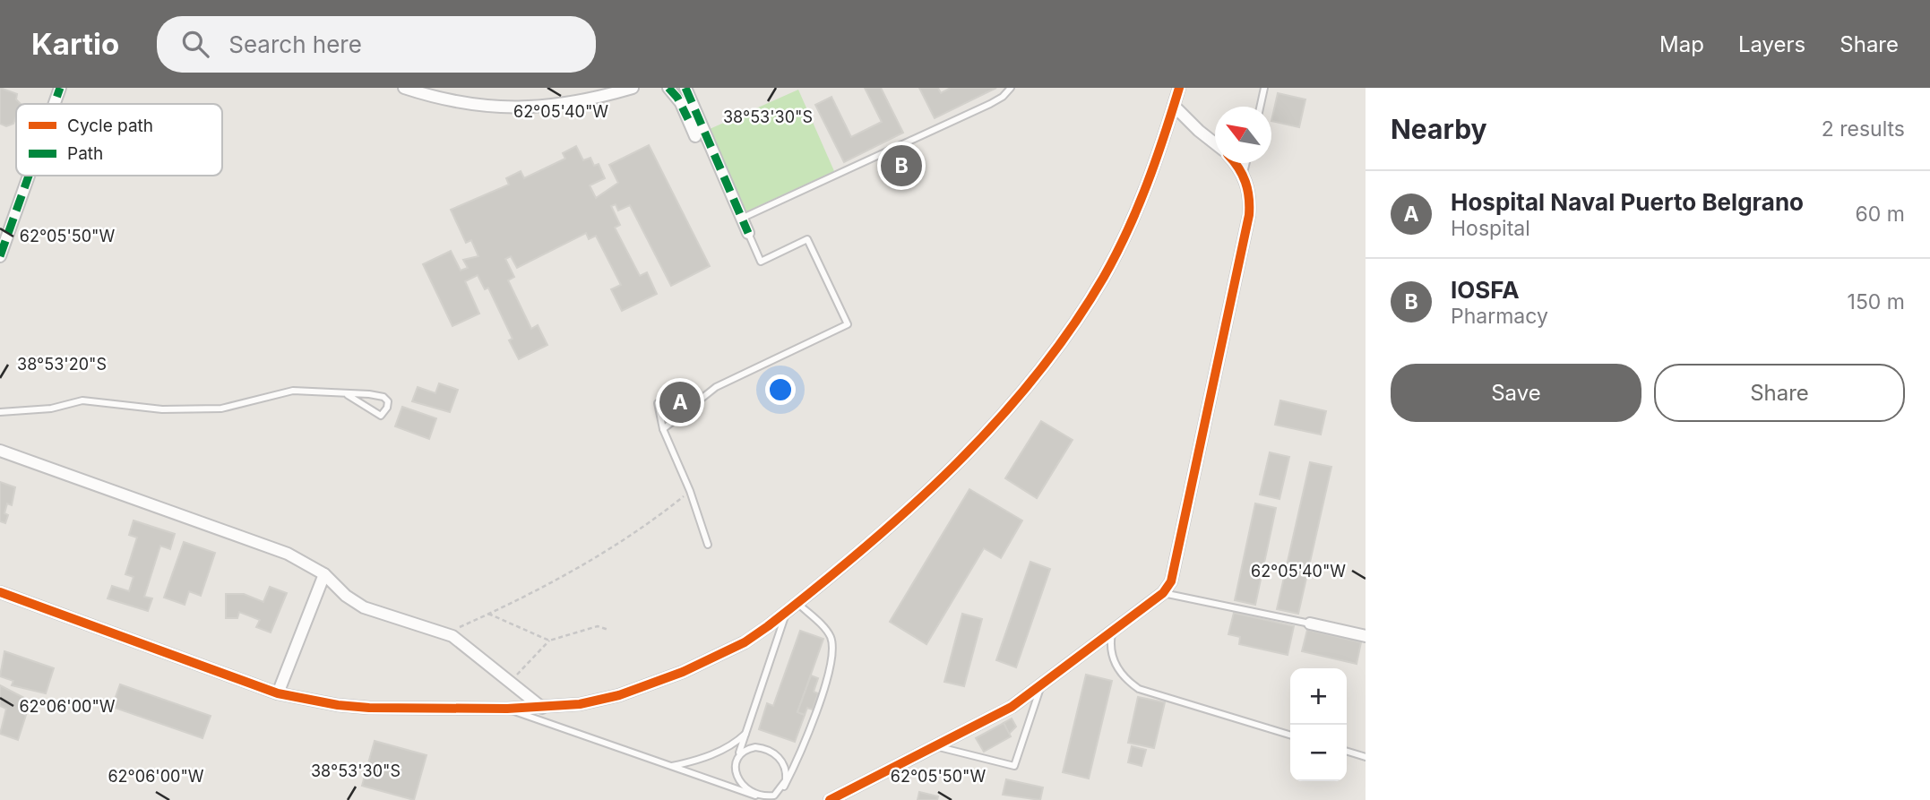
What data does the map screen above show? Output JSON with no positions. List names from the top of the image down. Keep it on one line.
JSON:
{"legend":["Cycle path","Path"],"north":"top left","page":{"header":"Kartio","search":"Search here","nav":["Map","Layers","Share"],"heading":["Nearby","2 results"],"pins":["B","A"],"list":[{"mark":"A","name":"Hospital Naval Puerto Belgrano","note":"Hospital","value":"60 m"},{"mark":"B","name":"IOSFA","note":"Pharmacy","value":"150 m"}],"buttons":["Save","Share"],"map_buttons":["+","−"]},"coordinates":["62°05'40\"W","38°53'30\"S","62°05'50\"W","38°53'20\"S","62°06'00\"W"]}
